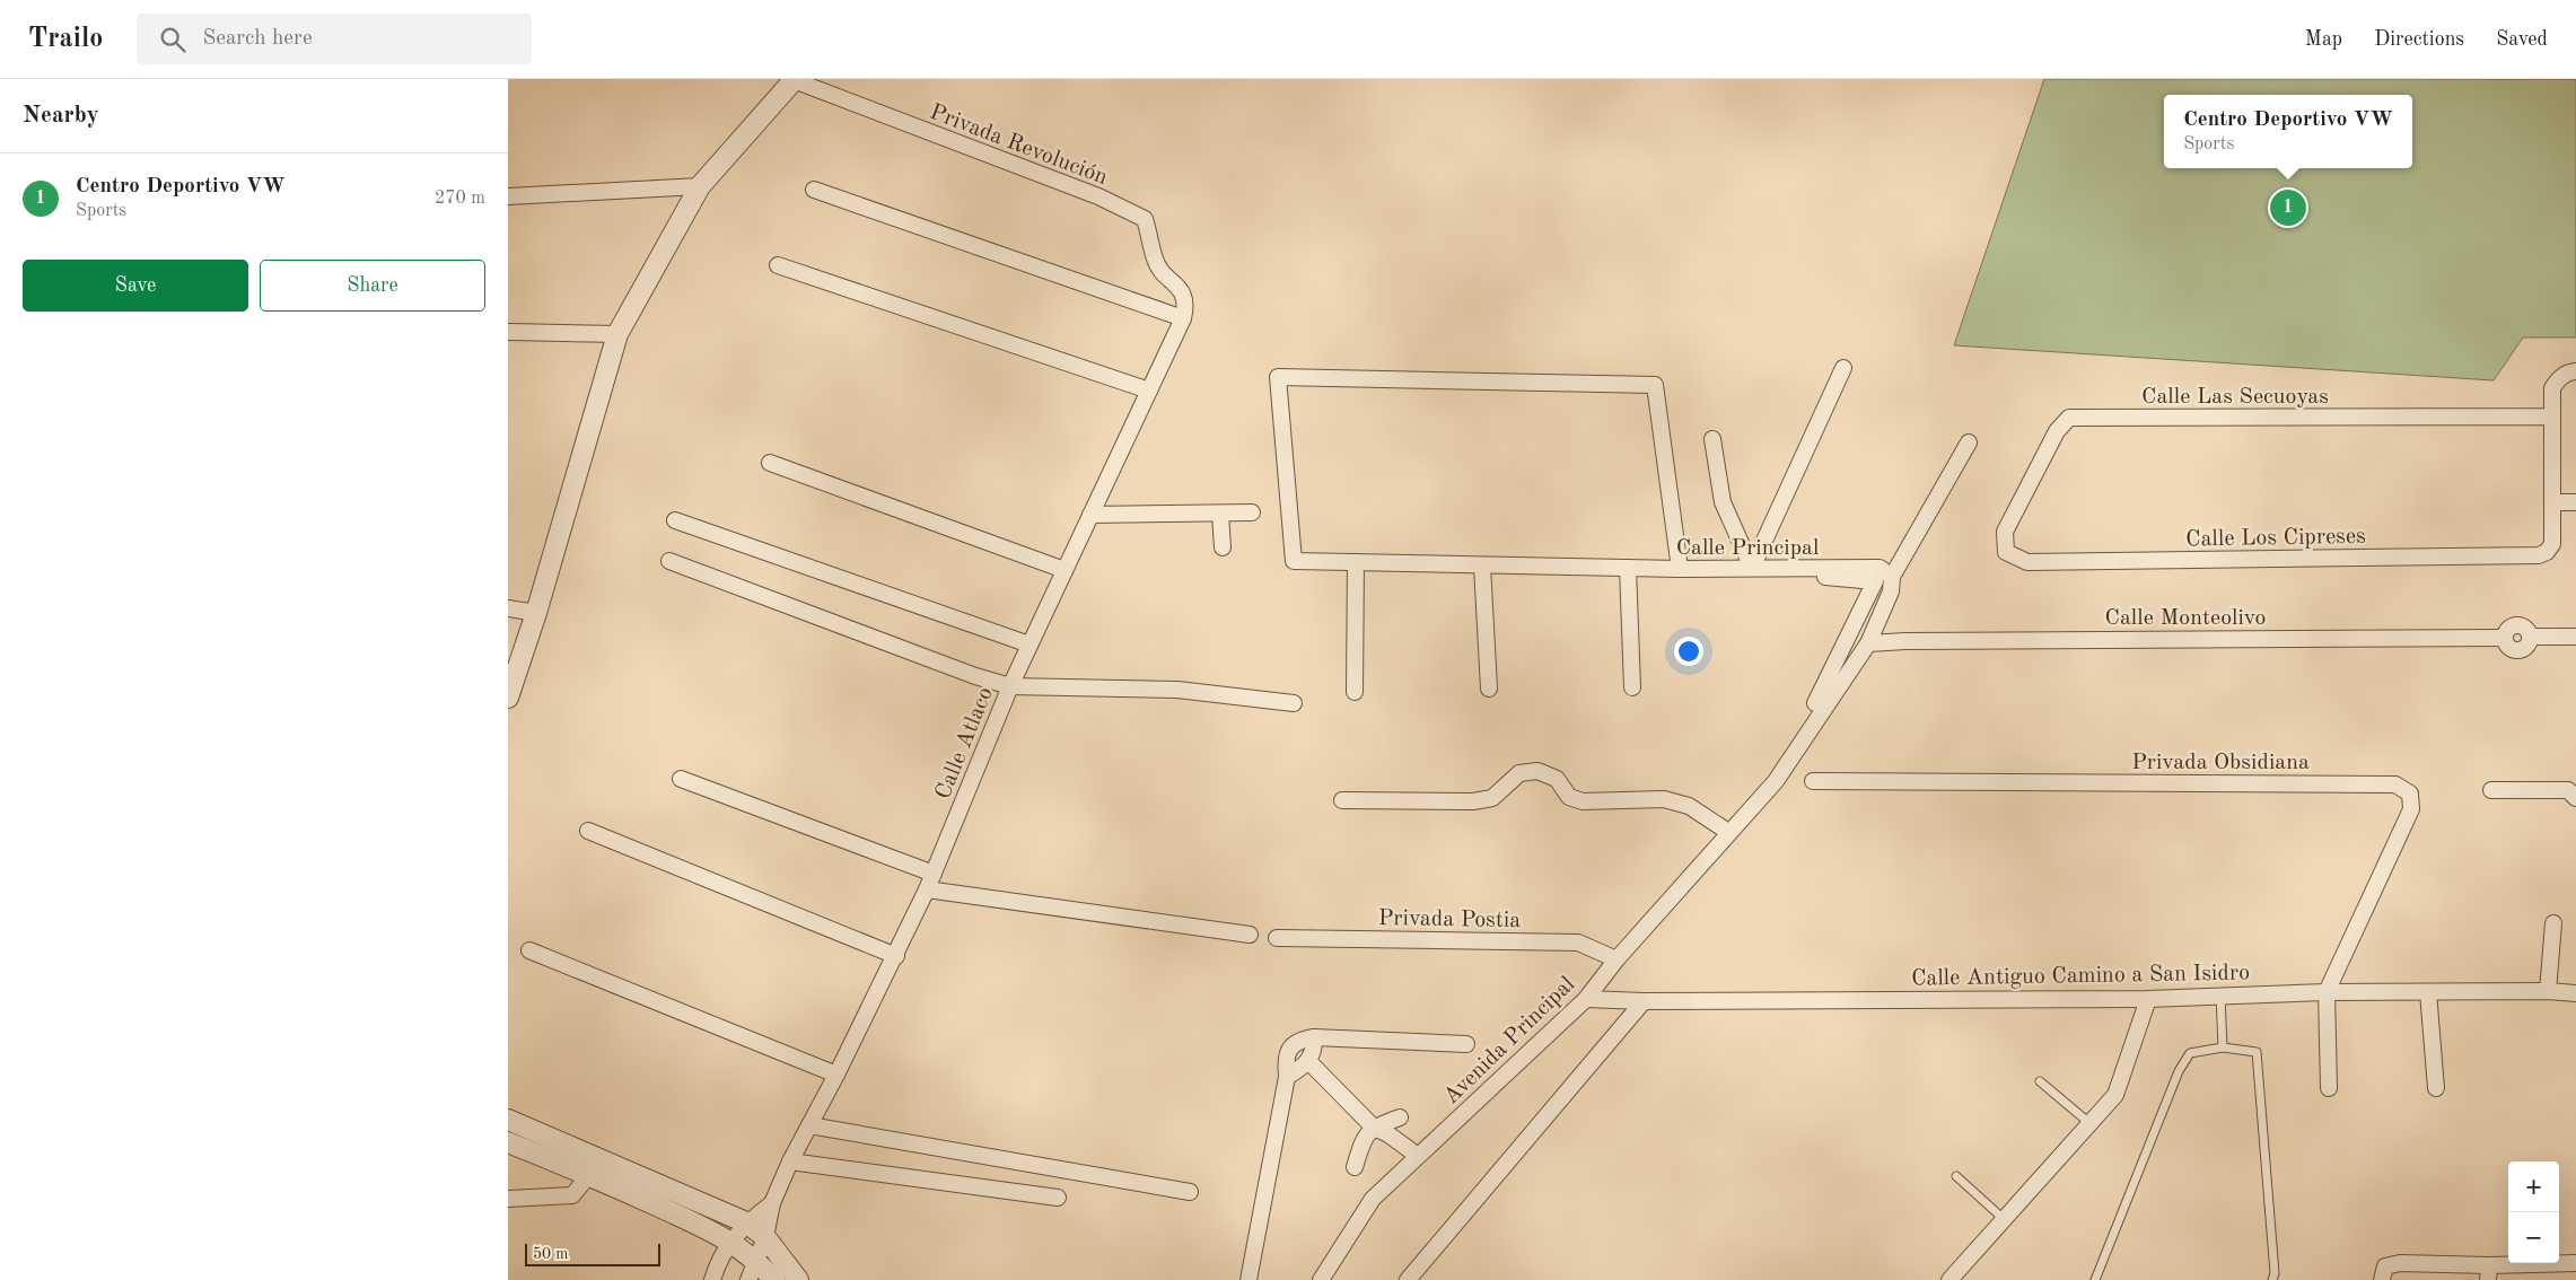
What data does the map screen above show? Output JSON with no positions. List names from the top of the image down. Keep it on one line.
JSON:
{"streets":{"street":["Privada Revolución","Calle Las Secuoyas","Calle Los Cipreses","Calle Principal","Calle Monteolivo","Calle Atlaco","Privada Obsidiana","Privada Postia","Calle Antiguo Camino a San Isidro","Avenida Principal"]},"crossings":[["Privada Revolución","Calle Atlaco"],["Calle Las Secuoyas","Calle Los Cipreses"],["Privada Obsidiana","Calle Antiguo Camino a San Isidro"],["Privada Postia","Avenida Principal"],["Calle Antiguo Camino a San Isidro","Avenida Principal"]],"scale_bar":"50 m","page":{"header":"Trailo","search":"Search here","nav":["Map","Directions","Saved"],"heading":"Nearby","popup":["Centro Deportivo VW","Sports"],"list":[{"mark":"1","name":"Centro Deportivo VW","note":"Sports","value":"270 m"}],"pins":"1","buttons":["Save","Share"],"map_buttons":["+","−"],"scale":"50 m"}}
